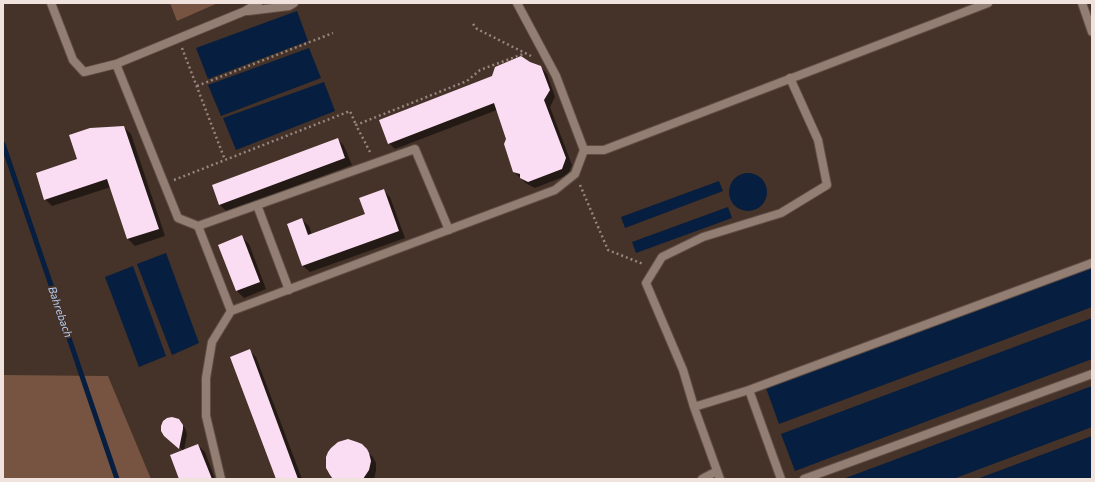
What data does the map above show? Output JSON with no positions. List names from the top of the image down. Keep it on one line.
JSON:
{"water":["Bahrebach"]}
